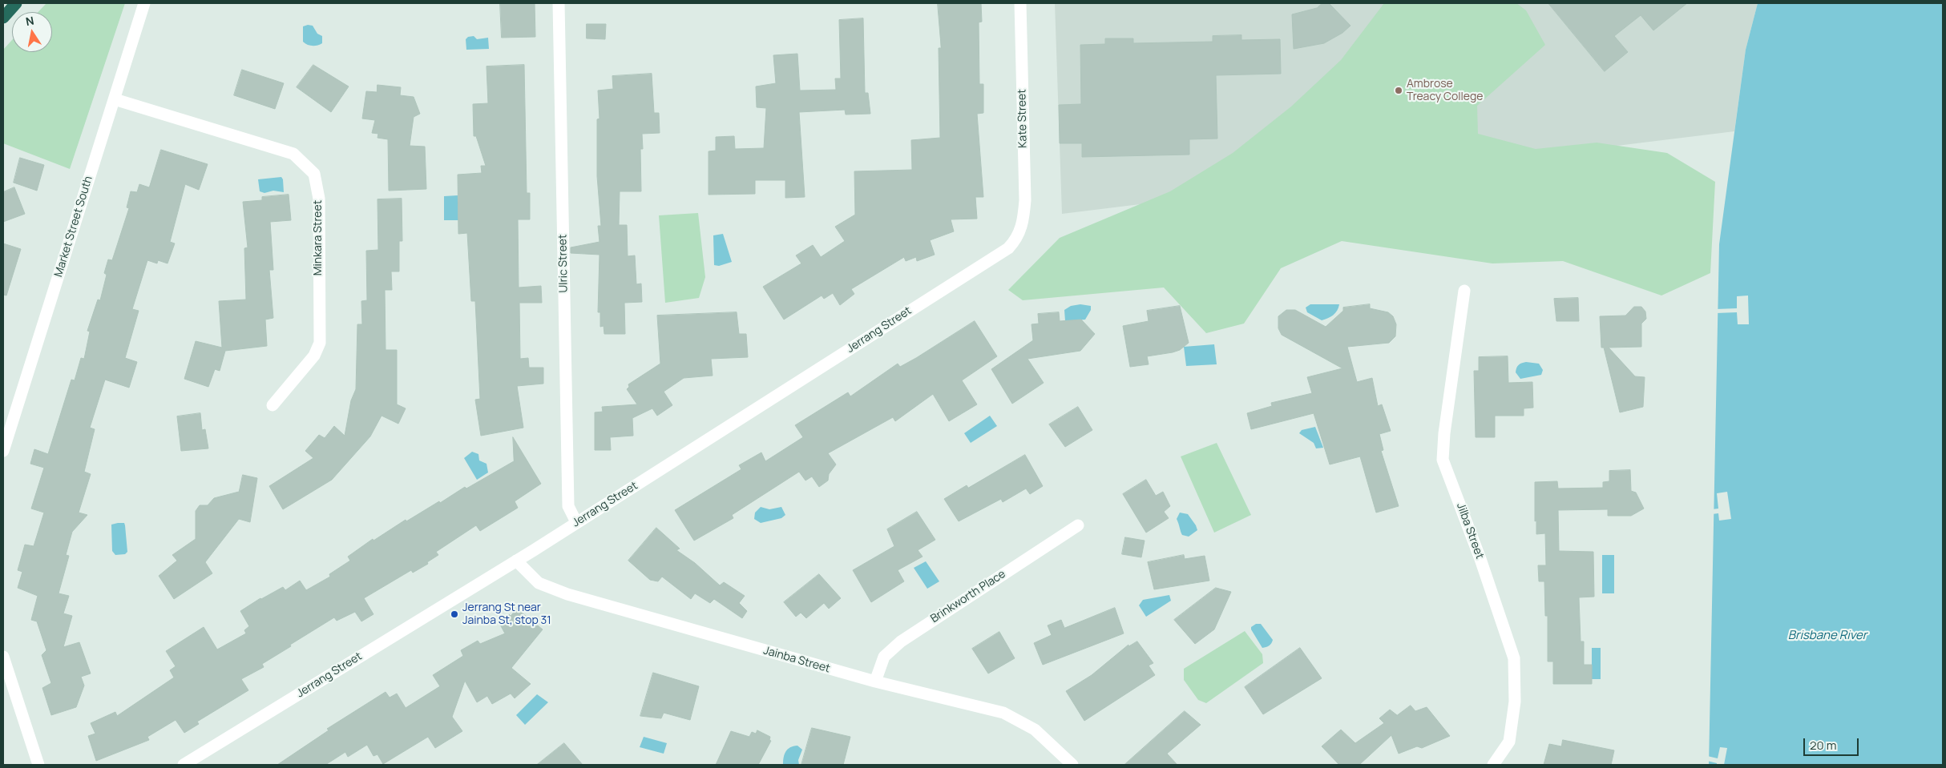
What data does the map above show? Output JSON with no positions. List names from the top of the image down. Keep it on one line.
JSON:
{"streets":{"street":["Kate Street","Market Street South","Minkara Street","Ulric Street","Jerrang Street","Jilba Street","Brinkworth Place","Jainba Street"]},"crossings":[["Kate Street","Jerrang Street"],["Market Street South","Minkara Street"],["Ulric Street","Jerrang Street"],["Jerrang Street","Jainba Street"],["Brinkworth Place","Jainba Street"]],"water":["Brisbane River"],"places":["Ambrose Treacy College","Jerrang St near Jainba St, stop 31"],"scale_bar":"20 m","north":"top"}
